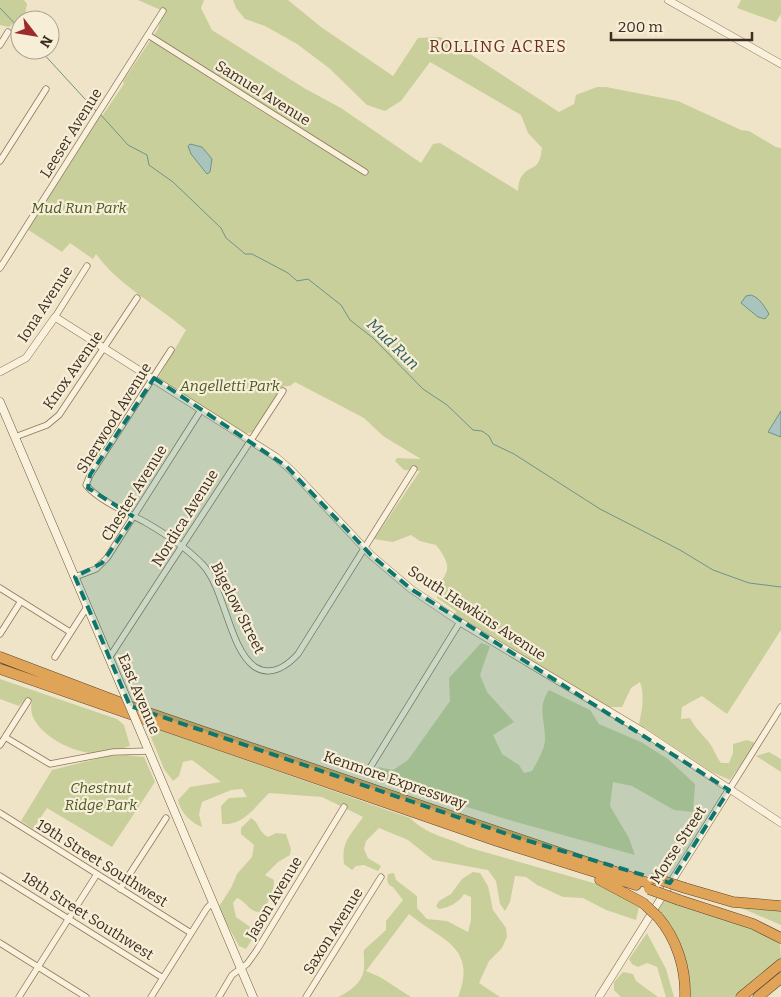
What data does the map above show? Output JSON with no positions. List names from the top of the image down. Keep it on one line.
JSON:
{"streets":{"highway":["Kenmore Expressway"],"main road":["East Avenue"],"street":["Samuel Avenue","Leeser Avenue","Iona Avenue","Knox Avenue","Sherwood Avenue","Chester Avenue","Nordica Avenue","Bigelow Street","South Hawkins Avenue","Morse Street","19th Street Southwest","Jason Avenue","18th Street Southwest","Saxon Avenue"]},"crossings":[["Samuel Avenue","Leeser Avenue"],["Iona Avenue","South Hawkins Avenue"],["Knox Avenue","South Hawkins Avenue"],["Knox Avenue","East Avenue"],["Sherwood Avenue","Bigelow Street"],["Sherwood Avenue","South Hawkins Avenue"],["Chester Avenue","Bigelow Street"],["Chester Avenue","South Hawkins Avenue"],["Chester Avenue","East Avenue"],["Nordica Avenue","Bigelow Street"],["Nordica Avenue","South Hawkins Avenue"],["Nordica Avenue","East Avenue"],["Bigelow Street","South Hawkins Avenue"],["South Hawkins Avenue","Morse Street"],["East Avenue","Jason Avenue"]],"districts":["ROLLING ACRES"],"water":["Mud Run"],"parks":["Mud Run Park","Angelletti Park","Chestnut Ridge Park"],"scale_bar":"200 m","north":"bottom right"}
